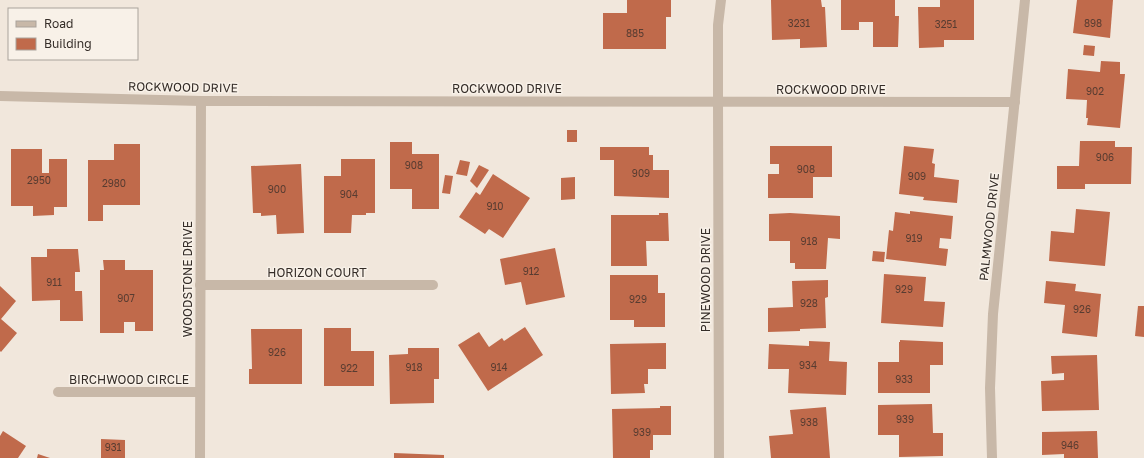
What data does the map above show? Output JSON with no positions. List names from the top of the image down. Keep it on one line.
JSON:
{"streets":{"street":["ROCKWOOD DRIVE","PALMWOOD DRIVE","HORIZON COURT","WOODSTONE DRIVE","PINEWOOD DRIVE","BIRCHWOOD CIRCLE"]},"crossings":[["ROCKWOOD DRIVE","PALMWOOD DRIVE"],["ROCKWOOD DRIVE","WOODSTONE DRIVE"],["ROCKWOOD DRIVE","PINEWOOD DRIVE"],["HORIZON COURT","WOODSTONE DRIVE"],["WOODSTONE DRIVE","BIRCHWOOD CIRCLE"]],"house_numbers":["3231","898","3251","885","902","906","908","908","909","909","2950","2980","900","904","910","919","918","912","911","929","907","929","928","926","926","934","918","914","922","933","939","938","939","946","931"],"legend":["Road","Building"]}
